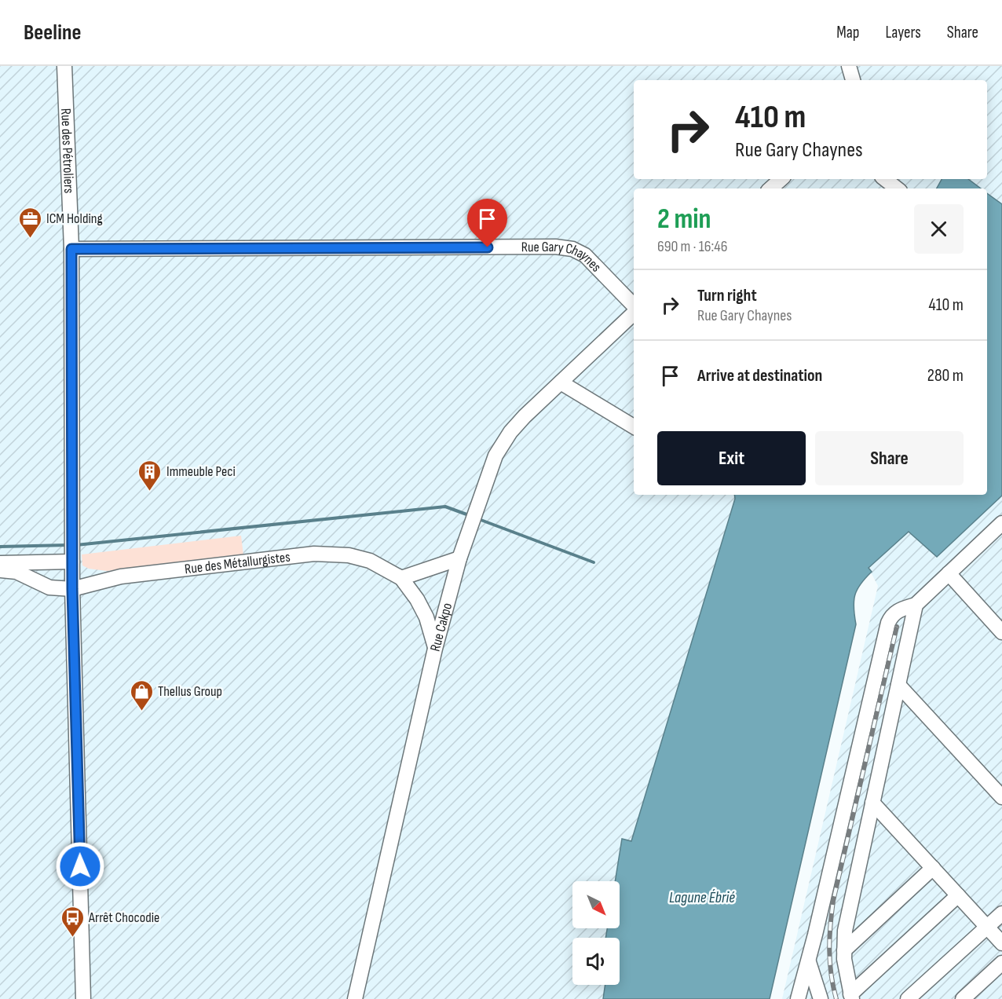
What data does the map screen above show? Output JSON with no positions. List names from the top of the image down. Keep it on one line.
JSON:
{"streets":{"street":["Rue des Pétroliers","Rue Gary Chaynes","Rue des Métallurgistes","Rue Cakpo"]},"crossings":[["Rue des Pétroliers","Rue Gary Chaynes"],["Rue des Pétroliers","Rue des Métallurgistes"],["Rue des Métallurgistes","Rue Cakpo"]],"water":["Lagune Ébrié"],"places":{"office":["ICM Holding"],"building":["Immeuble Peci"],"shop":["Thellus Group"],"bus stop":["Arrêt Chocodie"]},"north":"bottom right","page":{"header":"Beeline","nav":["Map","Layers","Share"],"turn":["410 m","Rue Gary Chaynes"],"heading":["2 min","690 m · 16:46"],"list":[{"name":"Turn right","note":"Rue Gary Chaynes","value":"410 m"},{"name":"Arrive at destination","value":"280 m"}],"buttons":["Exit","Share"]}}
